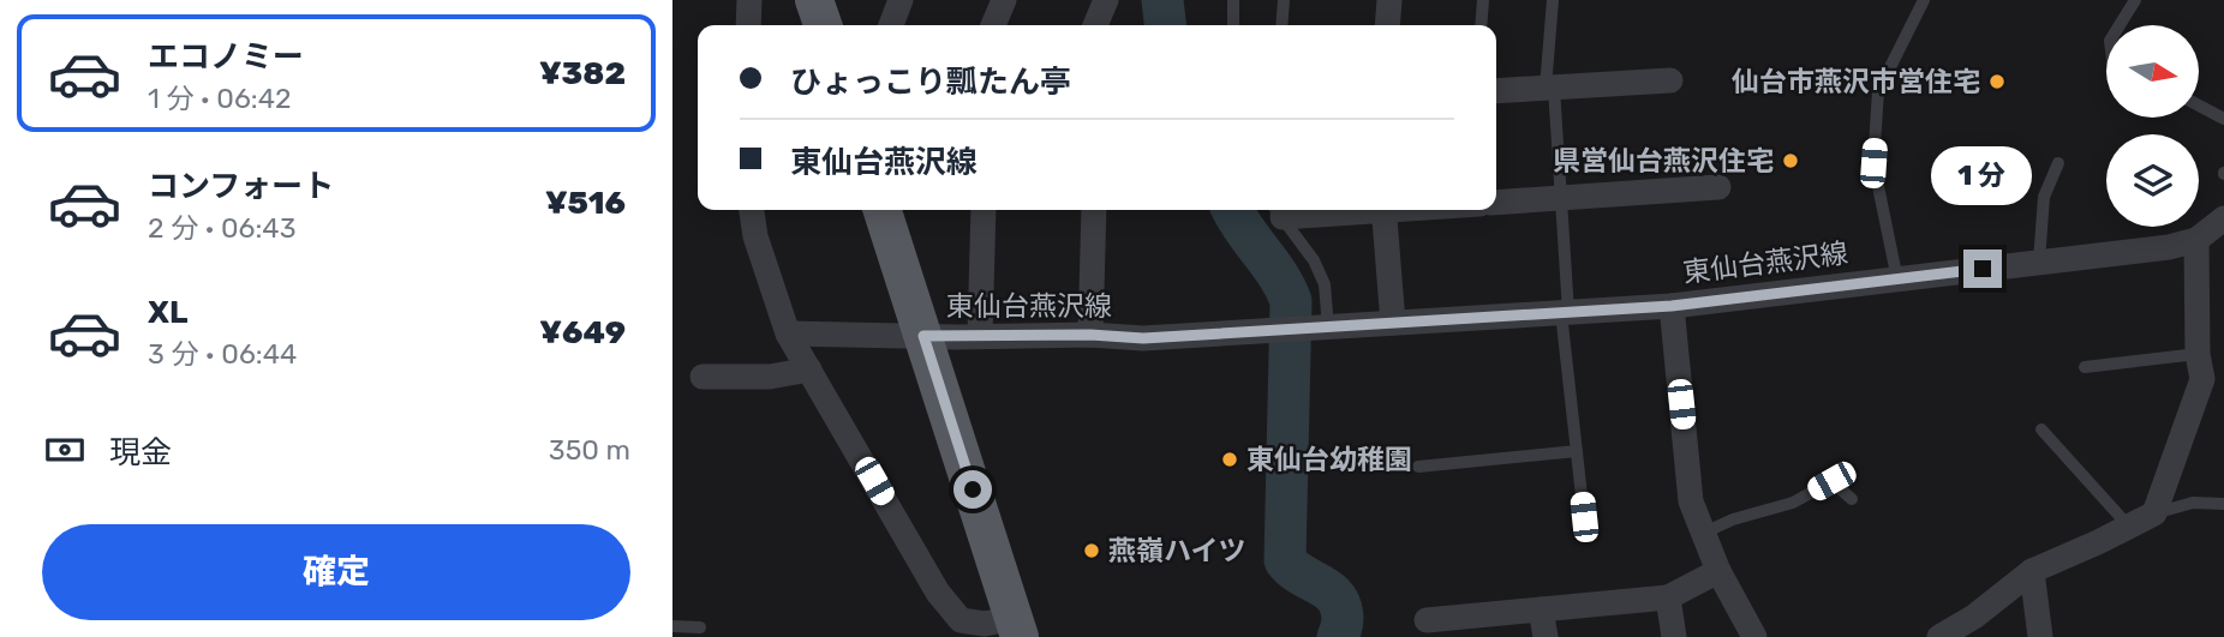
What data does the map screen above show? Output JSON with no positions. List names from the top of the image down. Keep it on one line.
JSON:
{"streets":{"street":["東仙台燕沢線"]},"places":["仙台市燕沢市営住宅","県営仙台燕沢住宅","東仙台幼稚園","燕嶺ハイツ"],"north":"right","page":{"list":[{"name":"エコノミー","note":"1 分 · 06:42","value":"¥382"},{"name":"コンフォート","note":"2 分 · 06:43","value":"¥516"},{"name":"XL","note":"3 分 · 06:44","value":"¥649"}],"banner":["ひょっこり瓢たん亭","東仙台燕沢線"],"bubble":"1 分","pay":["現金","350 m"],"buttons":"確定"}}
